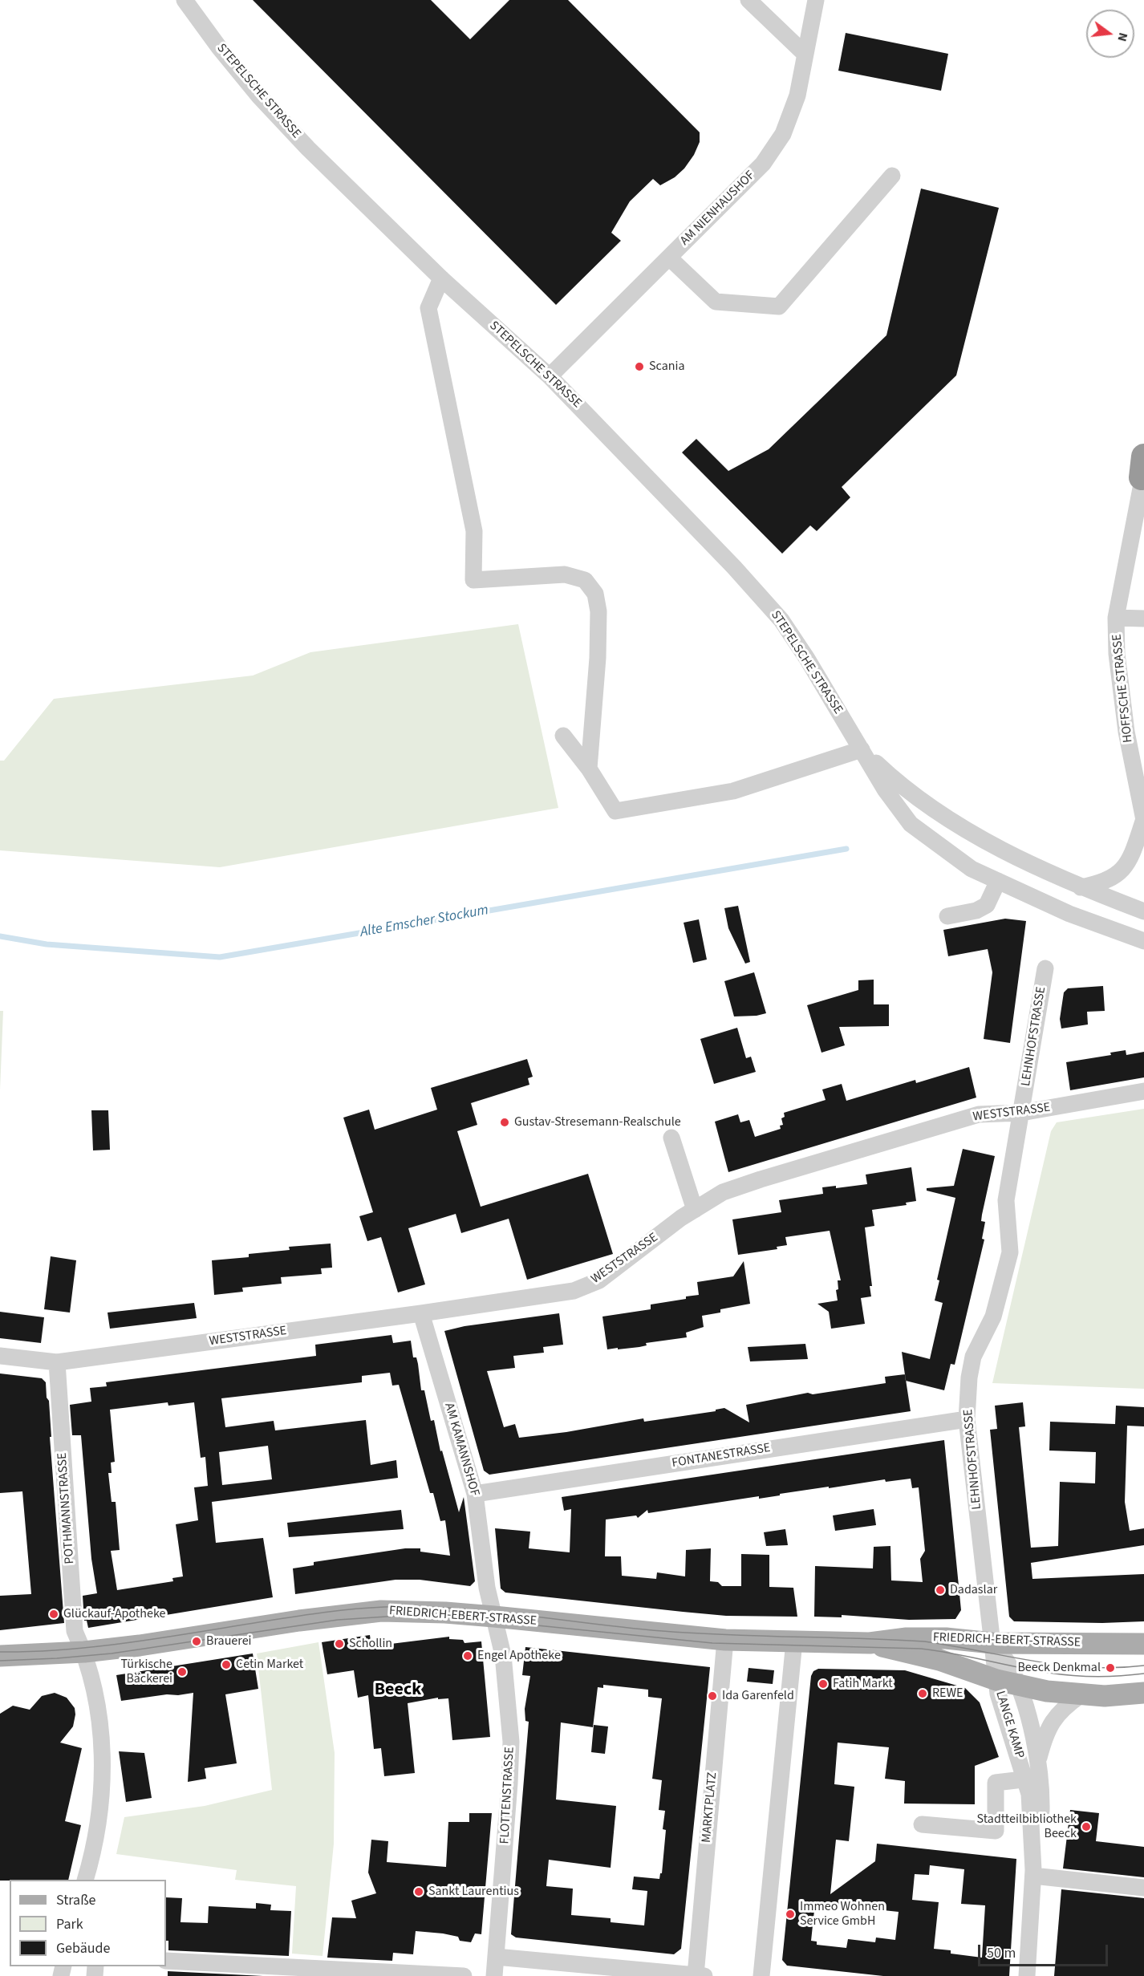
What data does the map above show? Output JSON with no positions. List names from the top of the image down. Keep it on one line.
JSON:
{"streets":{"main road":["FRIEDRICH-EBERT-STRASSE"],"street":["STEPELSCHE STRASSE","AM NIENHAUSHOF","HOFFSCHE STRASSE","LEHNHOFSTRASSE","WESTSTRASSE","AM KAMANNSHOF","FONTANESTRASSE","POTHMANNSTRASSE","LANGE KAMP","FLOTTENSTRASSE","MARKTPLATZ"]},"crossings":[["STEPELSCHE STRASSE","AM NIENHAUSHOF"],["LEHNHOFSTRASSE","WESTSTRASSE"],["LEHNHOFSTRASSE","FONTANESTRASSE"],["LEHNHOFSTRASSE","FRIEDRICH-EBERT-STRASSE"],["LEHNHOFSTRASSE","LANGE KAMP"],["WESTSTRASSE","AM KAMANNSHOF"],["WESTSTRASSE","POTHMANNSTRASSE"],["AM KAMANNSHOF","FONTANESTRASSE"],["AM KAMANNSHOF","FRIEDRICH-EBERT-STRASSE"],["AM KAMANNSHOF","FLOTTENSTRASSE"],["POTHMANNSTRASSE","FRIEDRICH-EBERT-STRASSE"],["FRIEDRICH-EBERT-STRASSE","LANGE KAMP"],["FRIEDRICH-EBERT-STRASSE","FLOTTENSTRASSE"],["FRIEDRICH-EBERT-STRASSE","MARKTPLATZ"]],"districts":["Beeck"],"water":["Alte Emscher Stockum"],"places":["Scania","Gustav-Stresemann-Realschule","Dadaslar","Glückauf-Apotheke","Brauerei","Schollin","Engel Apotheke","Cetin Market","Beeck Denkmal","Türkische Bäckerei","Fatih Markt","REWE","Ida Garenfeld","Stadtteilbibliothek Beeck","Sankt Laurentius","Immeo Wohnen Service GmbH"],"legend":["Straße","Park","Gebäude"],"scale_bar":"50 m","north":"right"}
